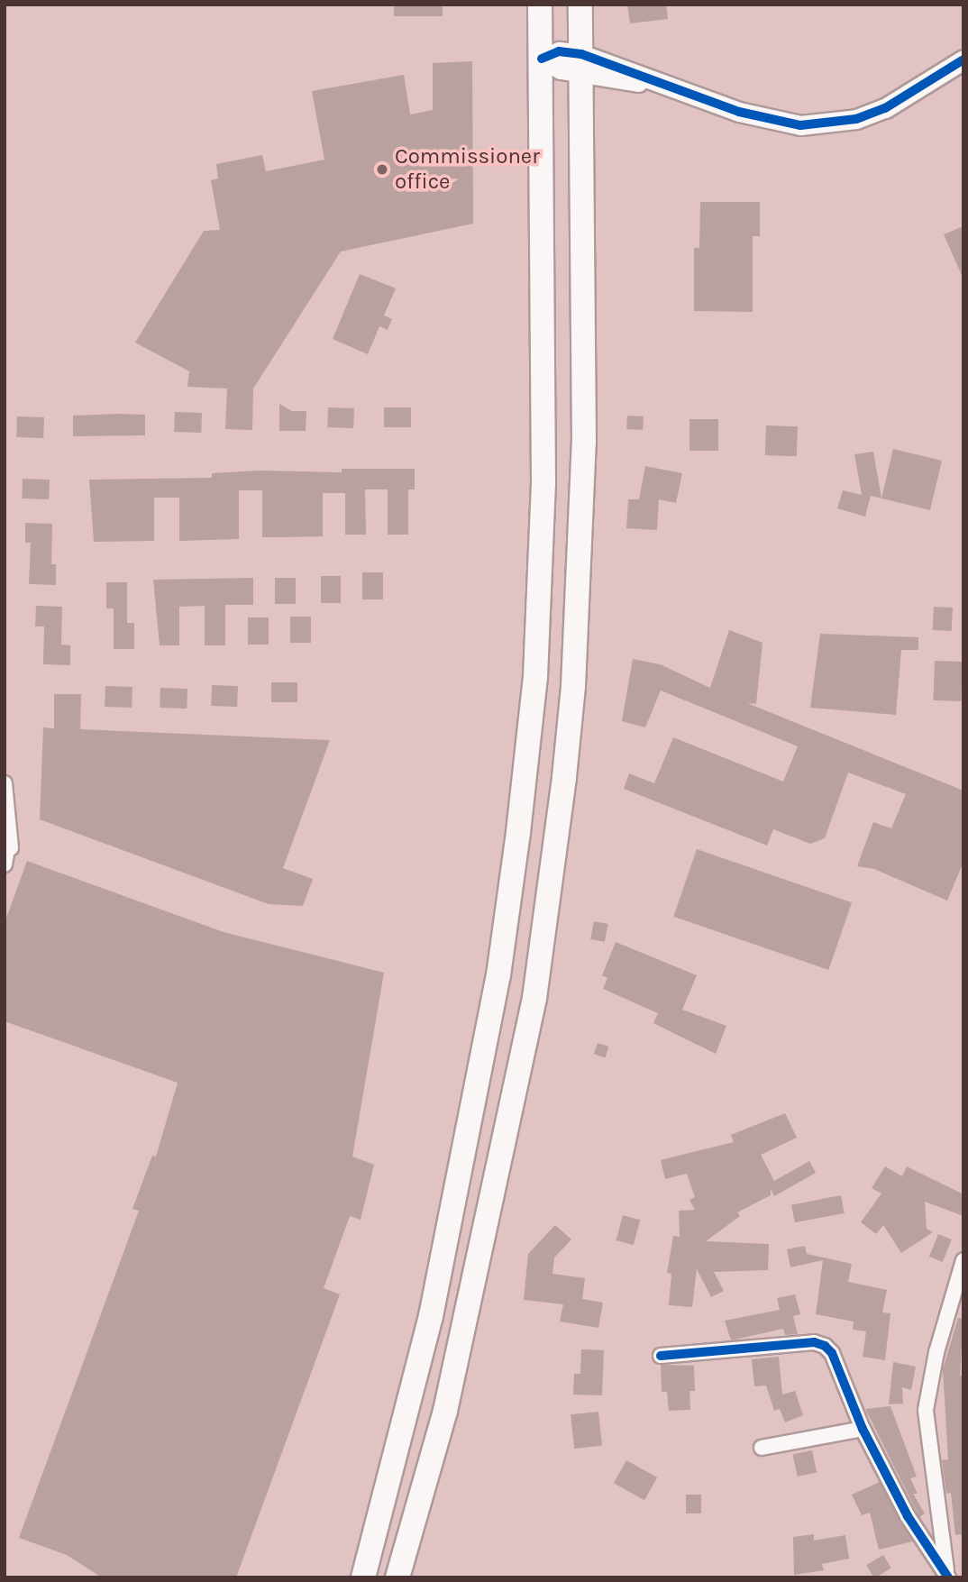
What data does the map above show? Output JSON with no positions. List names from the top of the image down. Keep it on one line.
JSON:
{"places":["Commissioner office"]}
